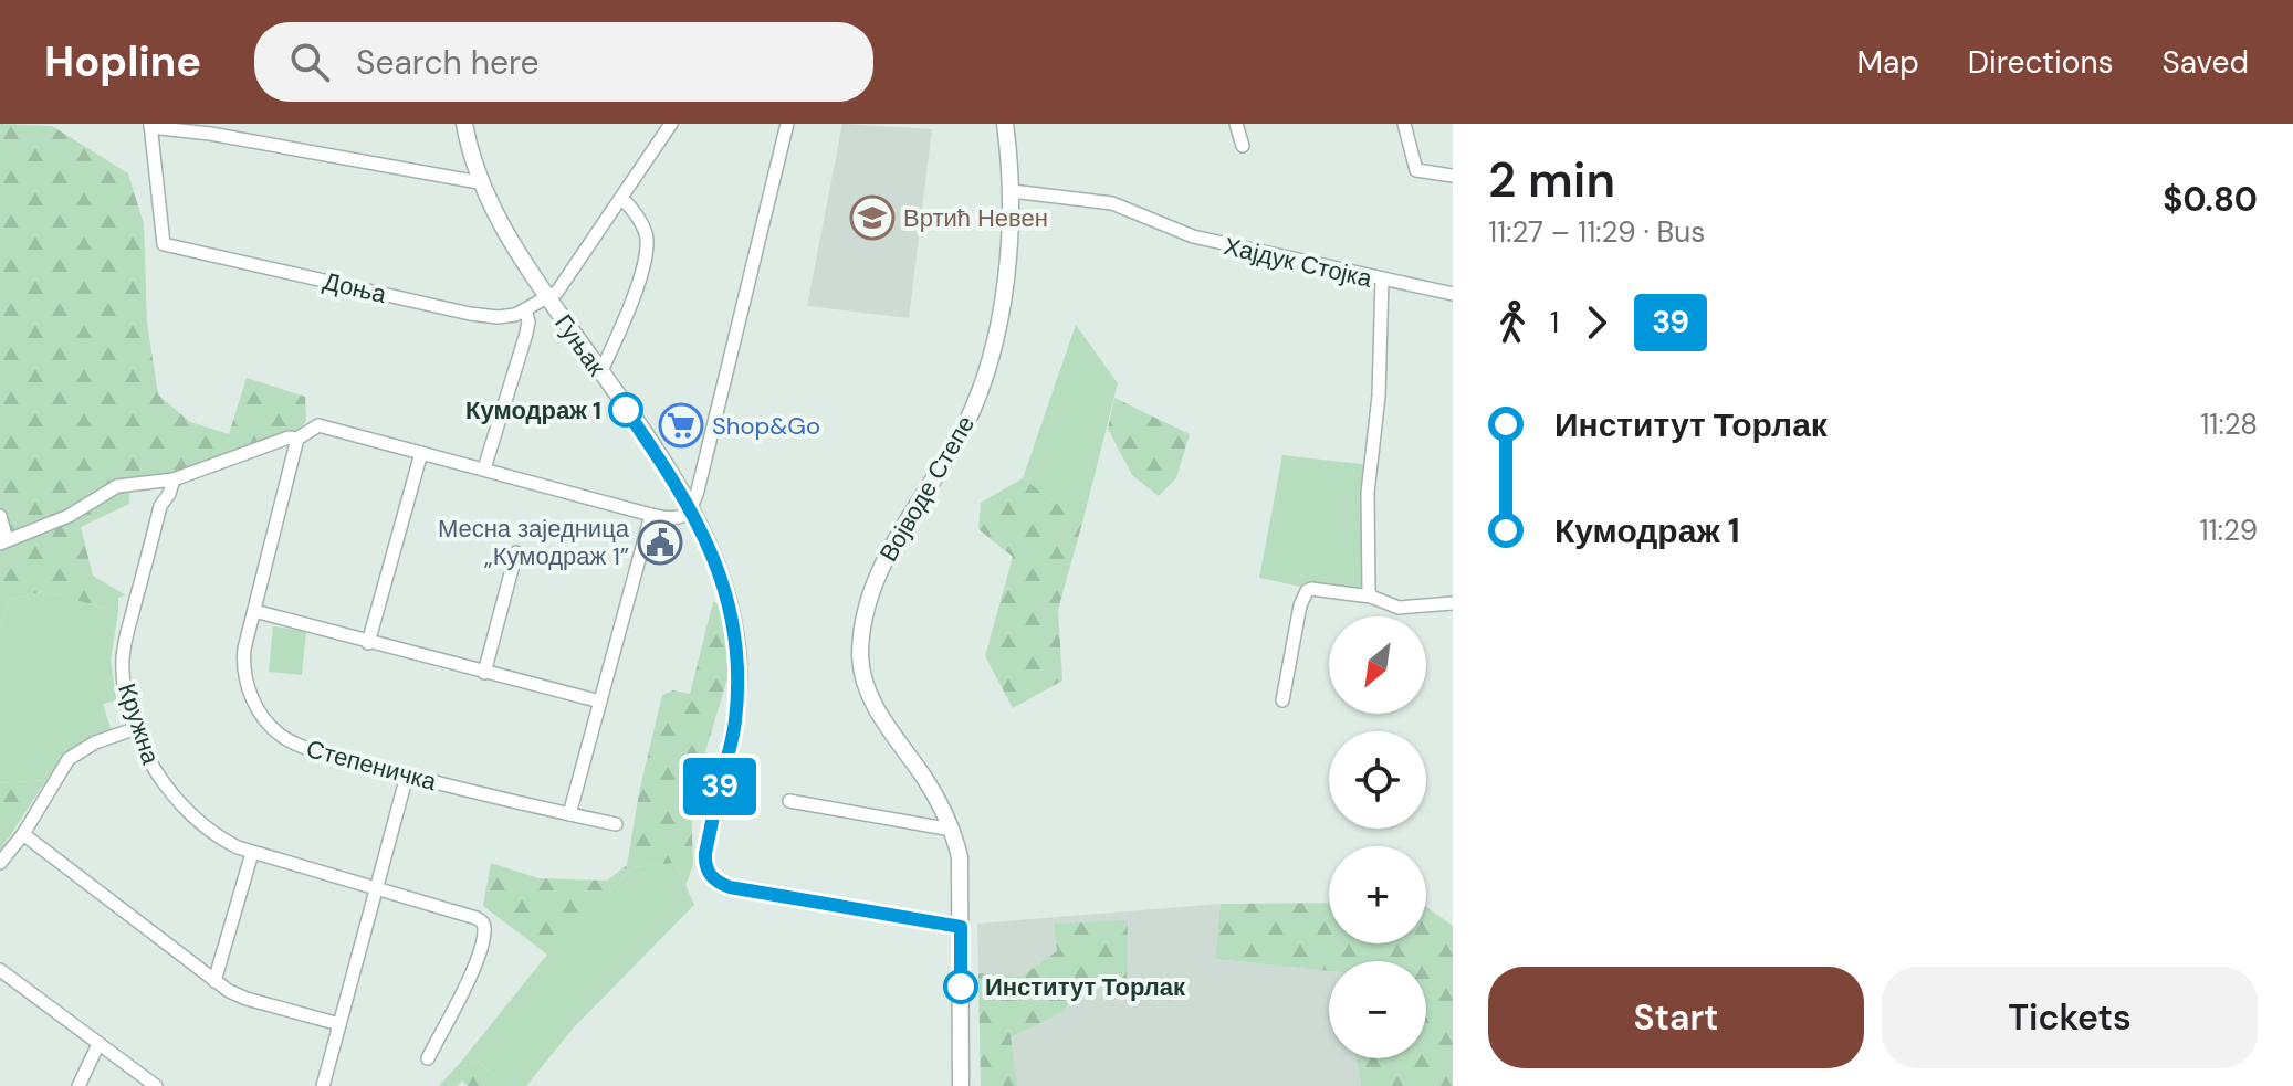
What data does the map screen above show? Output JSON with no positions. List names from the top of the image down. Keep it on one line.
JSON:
{"streets":{"street":["Хајдук Стојка","Доња","Гуњак","Војводе Степе","Кружна","Степеничка"]},"crossings":[["Хајдук Стојка","Војводе Степе"],["Доња","Гуњак"],["Гуњак","Војводе Степе"]],"places":{"school or university":["Вртић Невен"],"other":["Кумодраж 1","Институт Торлак"],"supermarket":["Shop&Go"],"public building":["Месна заједница „Кумодраж 1”"]},"lines":["bus line 39"],"north":"bottom left","page":{"header":"Hopline","search":"Search here","nav":["Map","Directions","Saved"],"on_map":"39","heading":["2 min","11:27 – 11:29 · Bus","$0.80"],"legs":["1","39"],"list":[{"name":"Институт Торлак","value":"11:28"},{"name":"Кумодраж 1","value":"11:29"}],"map_buttons":["+","−"],"buttons":["Start","Tickets"]}}
